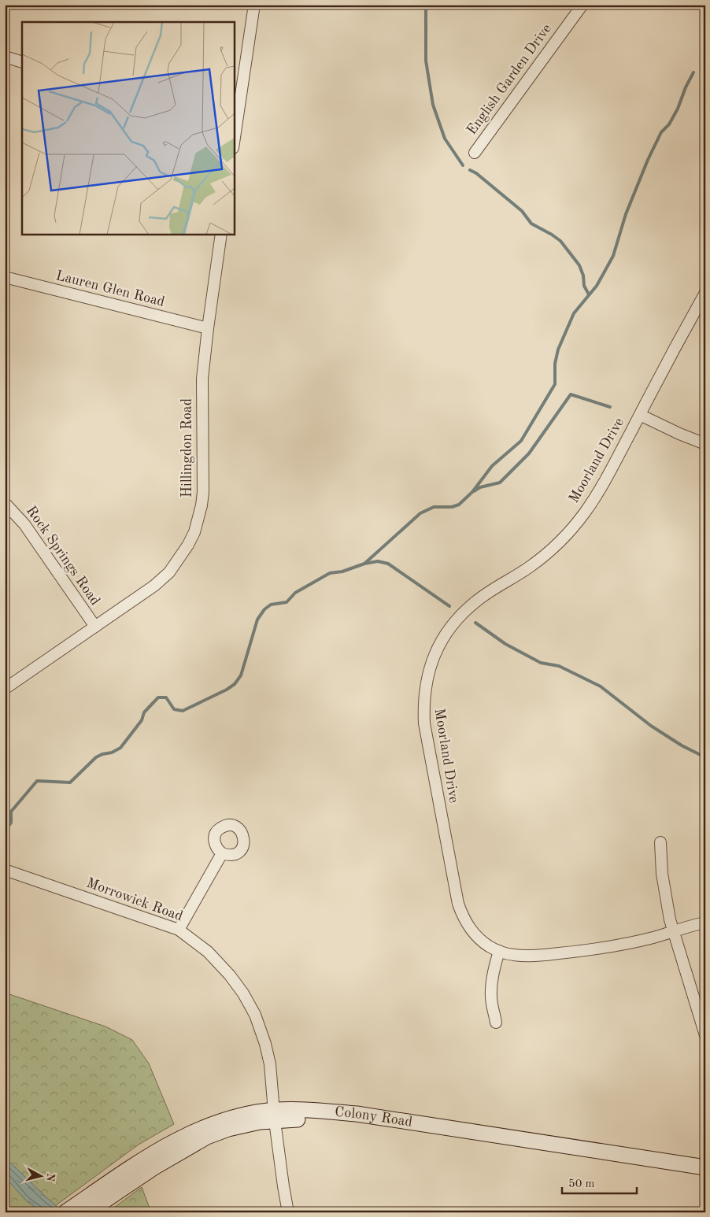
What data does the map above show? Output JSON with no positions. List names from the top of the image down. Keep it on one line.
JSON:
{"streets":{"main road":["Colony Road"],"street":["English Garden Drive","Lauren Glen Road","Hillingdon Road","Moorland Drive","Rock Springs Road","Morrowick Road"]},"crossings":[["Lauren Glen Road","Hillingdon Road"],["Hillingdon Road","Rock Springs Road"],["Morrowick Road","Colony Road"]],"scale_bar":"50 m","north":"right"}
